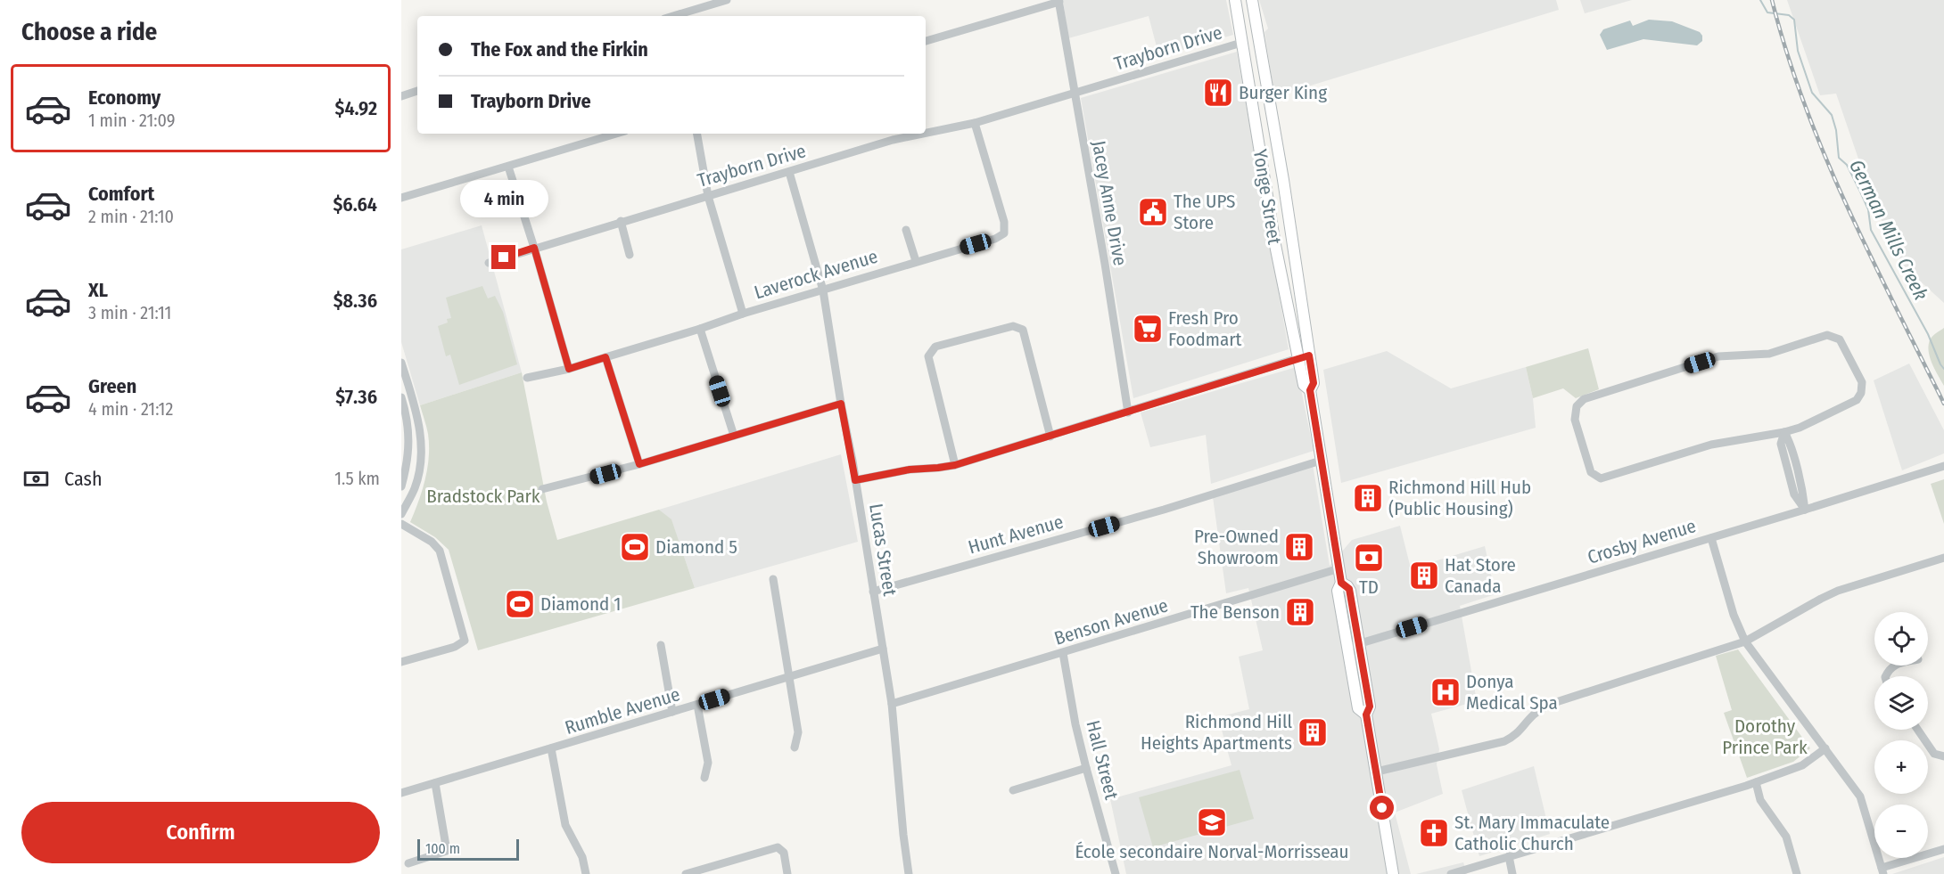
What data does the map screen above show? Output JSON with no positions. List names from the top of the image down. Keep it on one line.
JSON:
{"streets":{"main road":["Yonge Street"],"street":["Trayborn Drive","Jacey Anne Drive","Laverock Avenue","Hunt Avenue","Crosby Avenue","Lucas Street","Benson Avenue","Rumble Avenue","Hall Street"]},"crossings":[["Trayborn Drive","Yonge Street"],["Trayborn Drive","Jacey Anne Drive"],["Trayborn Drive","Laverock Avenue"],["Trayborn Drive","Lucas Street"],["Yonge Street","Hunt Avenue"],["Yonge Street","Crosby Avenue"],["Yonge Street","Benson Avenue"],["Laverock Avenue","Lucas Street"],["Hunt Avenue","Lucas Street"],["Lucas Street","Benson Avenue"],["Lucas Street","Rumble Avenue"],["Benson Avenue","Hall Street"]],"water":["German Mills Creek"],"parks":["Bradstock Park","Dorothy Prince Park"],"places":{"restaurant":["Burger King"],"public building":["The UPS Store"],"supermarket":["Fresh Pro Foodmart"],"building":["Richmond Hill Hub (Public Housing)","Pre-Owned Showroom","Hat Store Canada","The Benson","Richmond Hill Heights Apartments"],"sports":["Diamond 5","Diamond 1"],"bank":["TD"],"hospital":["Donya Medical Spa"],"school or university":["École secondaire Norval-Morrisseau"],"church":["St. Mary Immaculate Catholic Church"]},"scale_bar":"100 m","page":{"heading":"Choose a ride","banner":["The Fox and the Firkin","Trayborn Drive"],"list":[{"name":"Economy","note":"1 min · 21:09","value":"$4.92"},{"name":"Comfort","note":"2 min · 21:10","value":"$6.64"},{"name":"XL","note":"3 min · 21:11","value":"$8.36"},{"name":"Green","note":"4 min · 21:12","value":"$7.36"}],"bubble":"4 min","pay":["Cash","1.5 km"],"map_buttons":["+","−"],"buttons":"Confirm","scale":"100 m"}}
